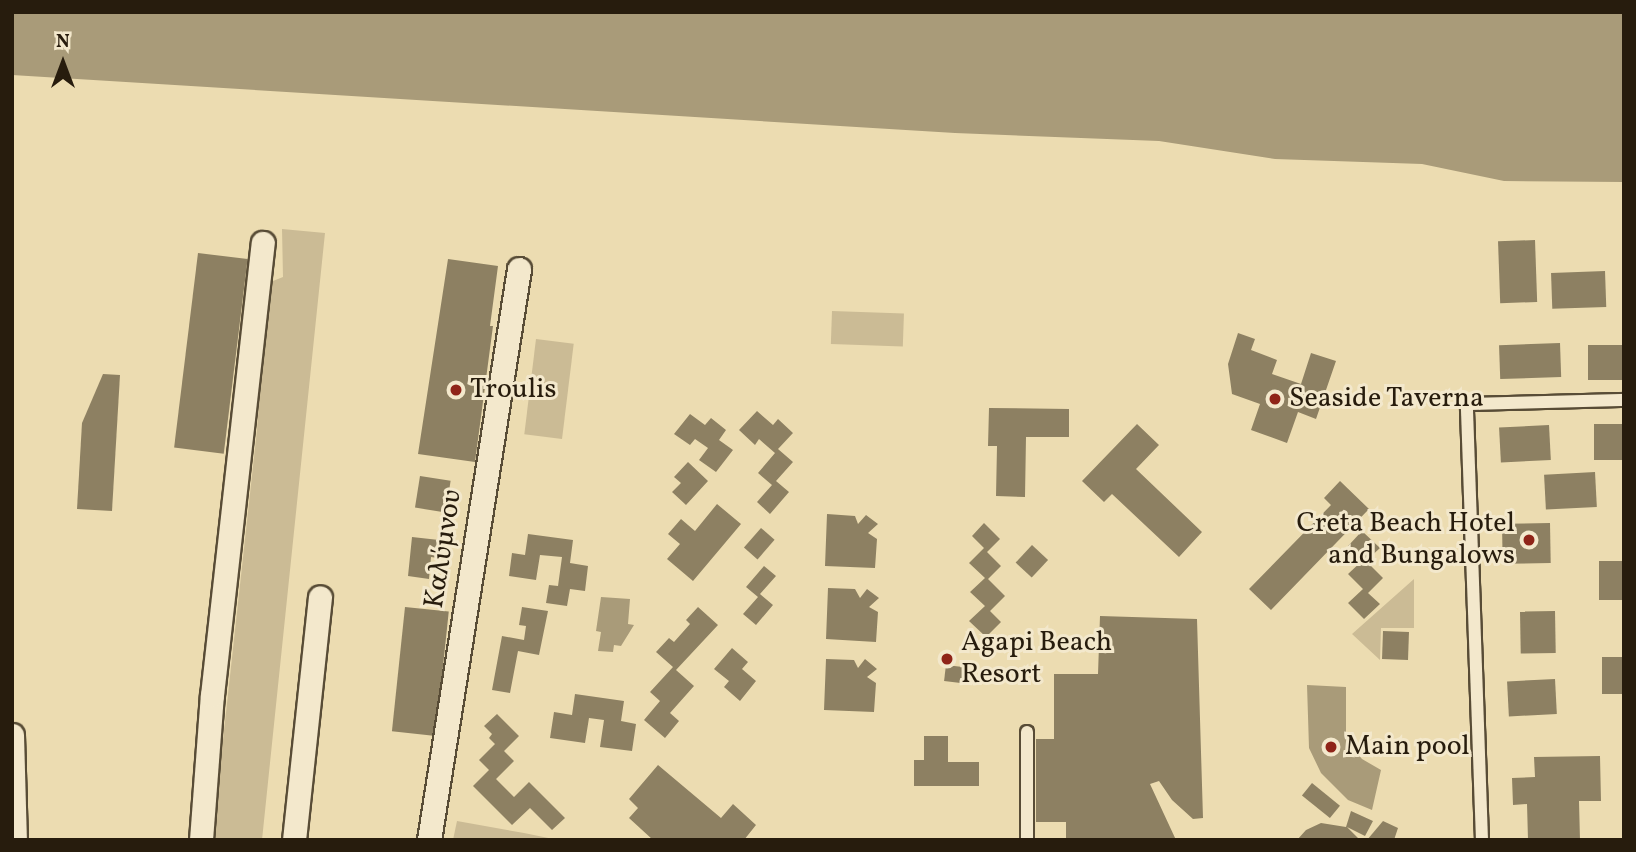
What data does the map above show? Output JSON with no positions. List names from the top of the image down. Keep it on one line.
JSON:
{"streets":{"street":["Καλύμνου"]},"places":["Troulis","Seaside Taverna","Creta Beach Hotel and Bungalows","Agapi Beach Resort","Main pool"],"north":"top"}
